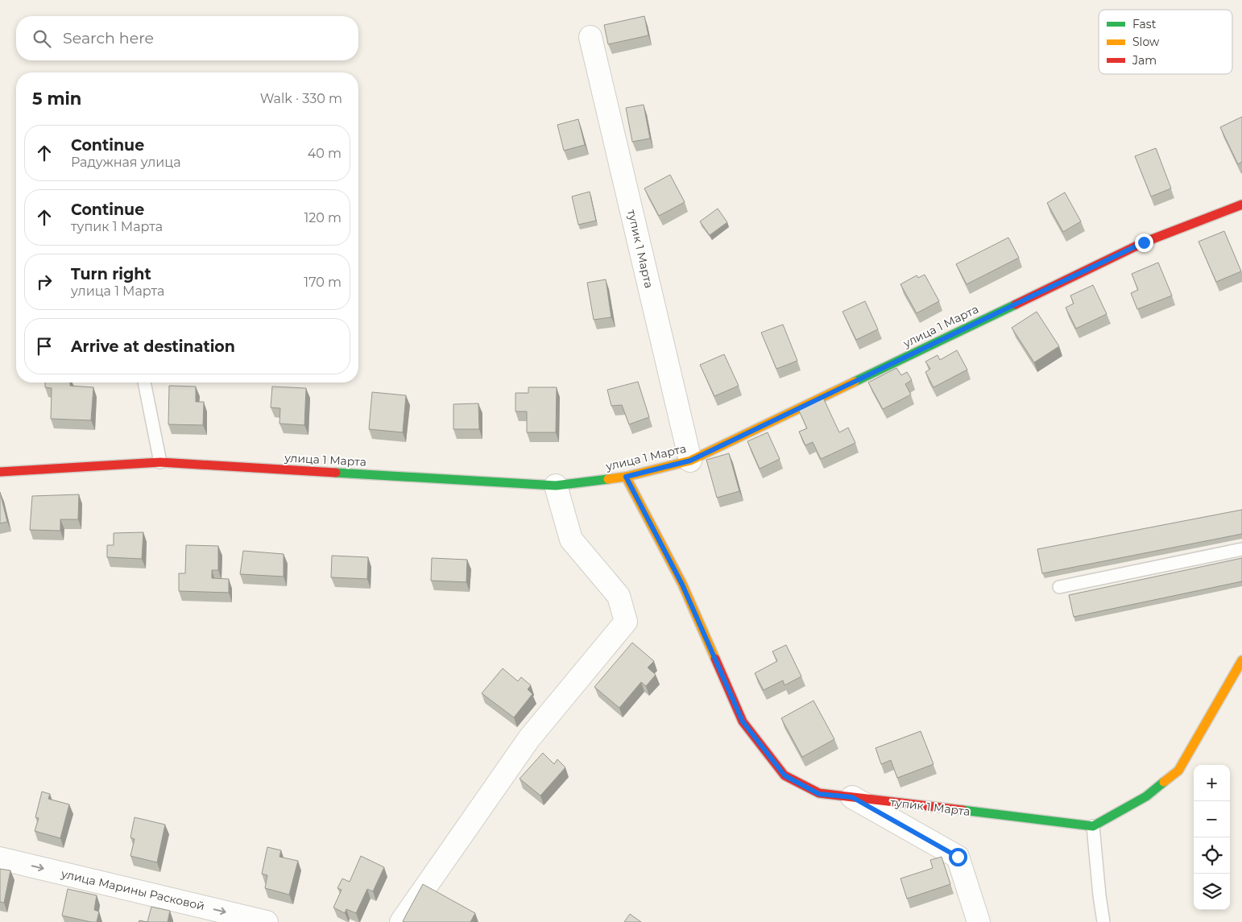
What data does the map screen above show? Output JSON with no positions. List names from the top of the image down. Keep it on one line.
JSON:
{"streets":{"street":["тупик 1 Марта","улица 1 Марта","улица Марины Расковой"]},"crossings":[["тупик 1 Марта","улица 1 Марта"]],"one_way":["улица Марины Расковой"],"legend":["Fast","Slow","Jam"],"page":{"search":"Search here","heading":["5 min","Walk · 330 m"],"list":[["Continue","Радужная улица","40 m"],["Continue","тупик 1 Марта","120 m"],["Turn right","улица 1 Марта","170 m"],"Arrive at destination"],"map_buttons":["+","−"]}}
